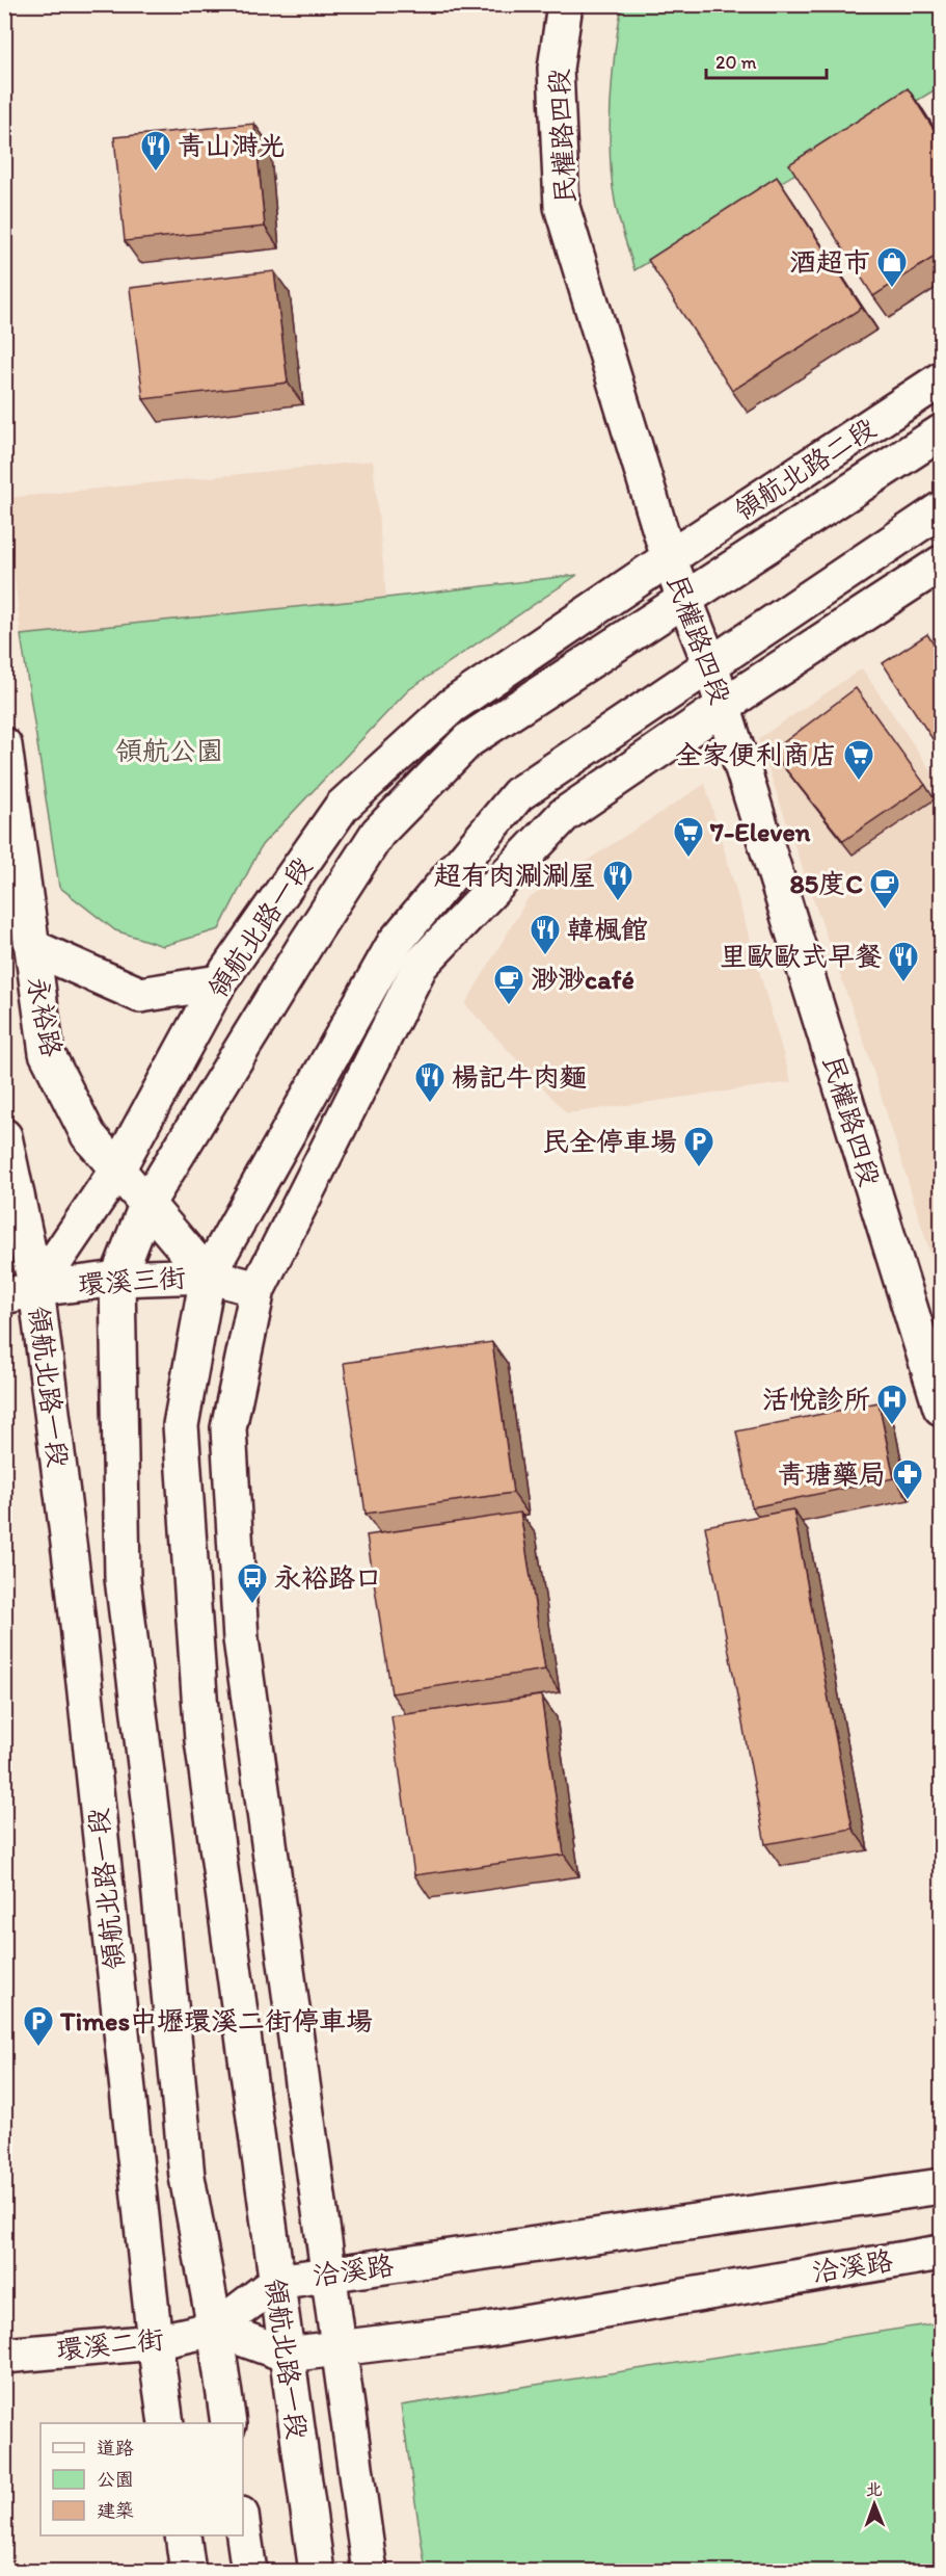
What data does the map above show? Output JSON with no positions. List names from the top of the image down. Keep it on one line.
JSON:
{"streets":{"street":["民權路四段","領航北路二段","領航北路一段","永裕路","環溪三街","洽溪路","環溪二街"]},"crossings":[["民權路四段","領航北路二段"],["民權路四段","領航北路一段"],["領航北路二段","領航北路一段"],["領航北路一段","永裕路"],["領航北路一段","環溪三街"],["領航北路一段","洽溪路"],["領航北路一段","環溪二街"],["永裕路","環溪三街"],["洽溪路","環溪二街"]],"parks":["領航公園"],"places":{"restaurant":["青山溡光","超有肉涮涮屋","韓楓館","里歐歐式早餐","楊記牛肉麵"],"shop":["酒超市"],"supermarket":["全家便利商店","7-Eleven"],"cafe":["85度C","渺渺café"],"parking":["民全停車場","Times中壢環溪二街停車場"],"hospital":["活悅診所"],"pharmacy":["青瑭藥局"],"bus stop":["永裕路口"]},"legend":["道路","公園","建築"],"scale_bar":"20 m","north":"top"}
